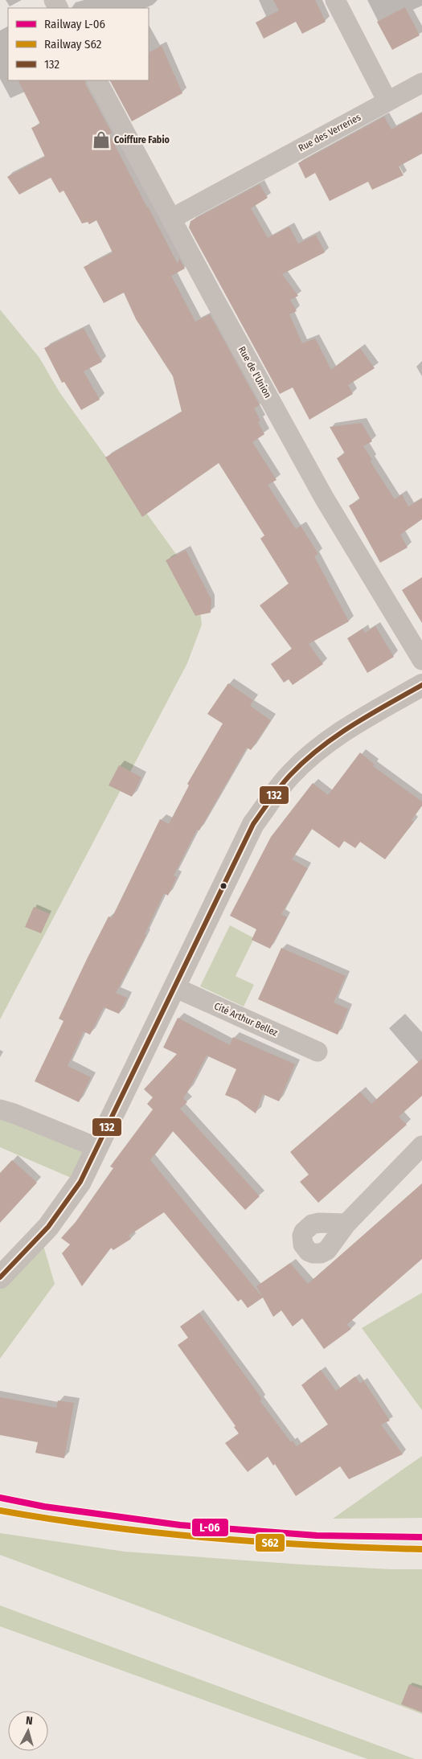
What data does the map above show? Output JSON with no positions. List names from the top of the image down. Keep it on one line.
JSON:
{"streets":{"street":["Rue des Verreries","Rue de l'Union","Cité Arthur Bellez"]},"crossings":[["Rue des Verreries","Rue de l'Union"]],"places":{"shop":["Coiffure Fabio"]},"lines":["transit line 132","rail line L-06","rail line S62"],"legend":["Railway L-06","Railway S62","132"],"north":"top"}
